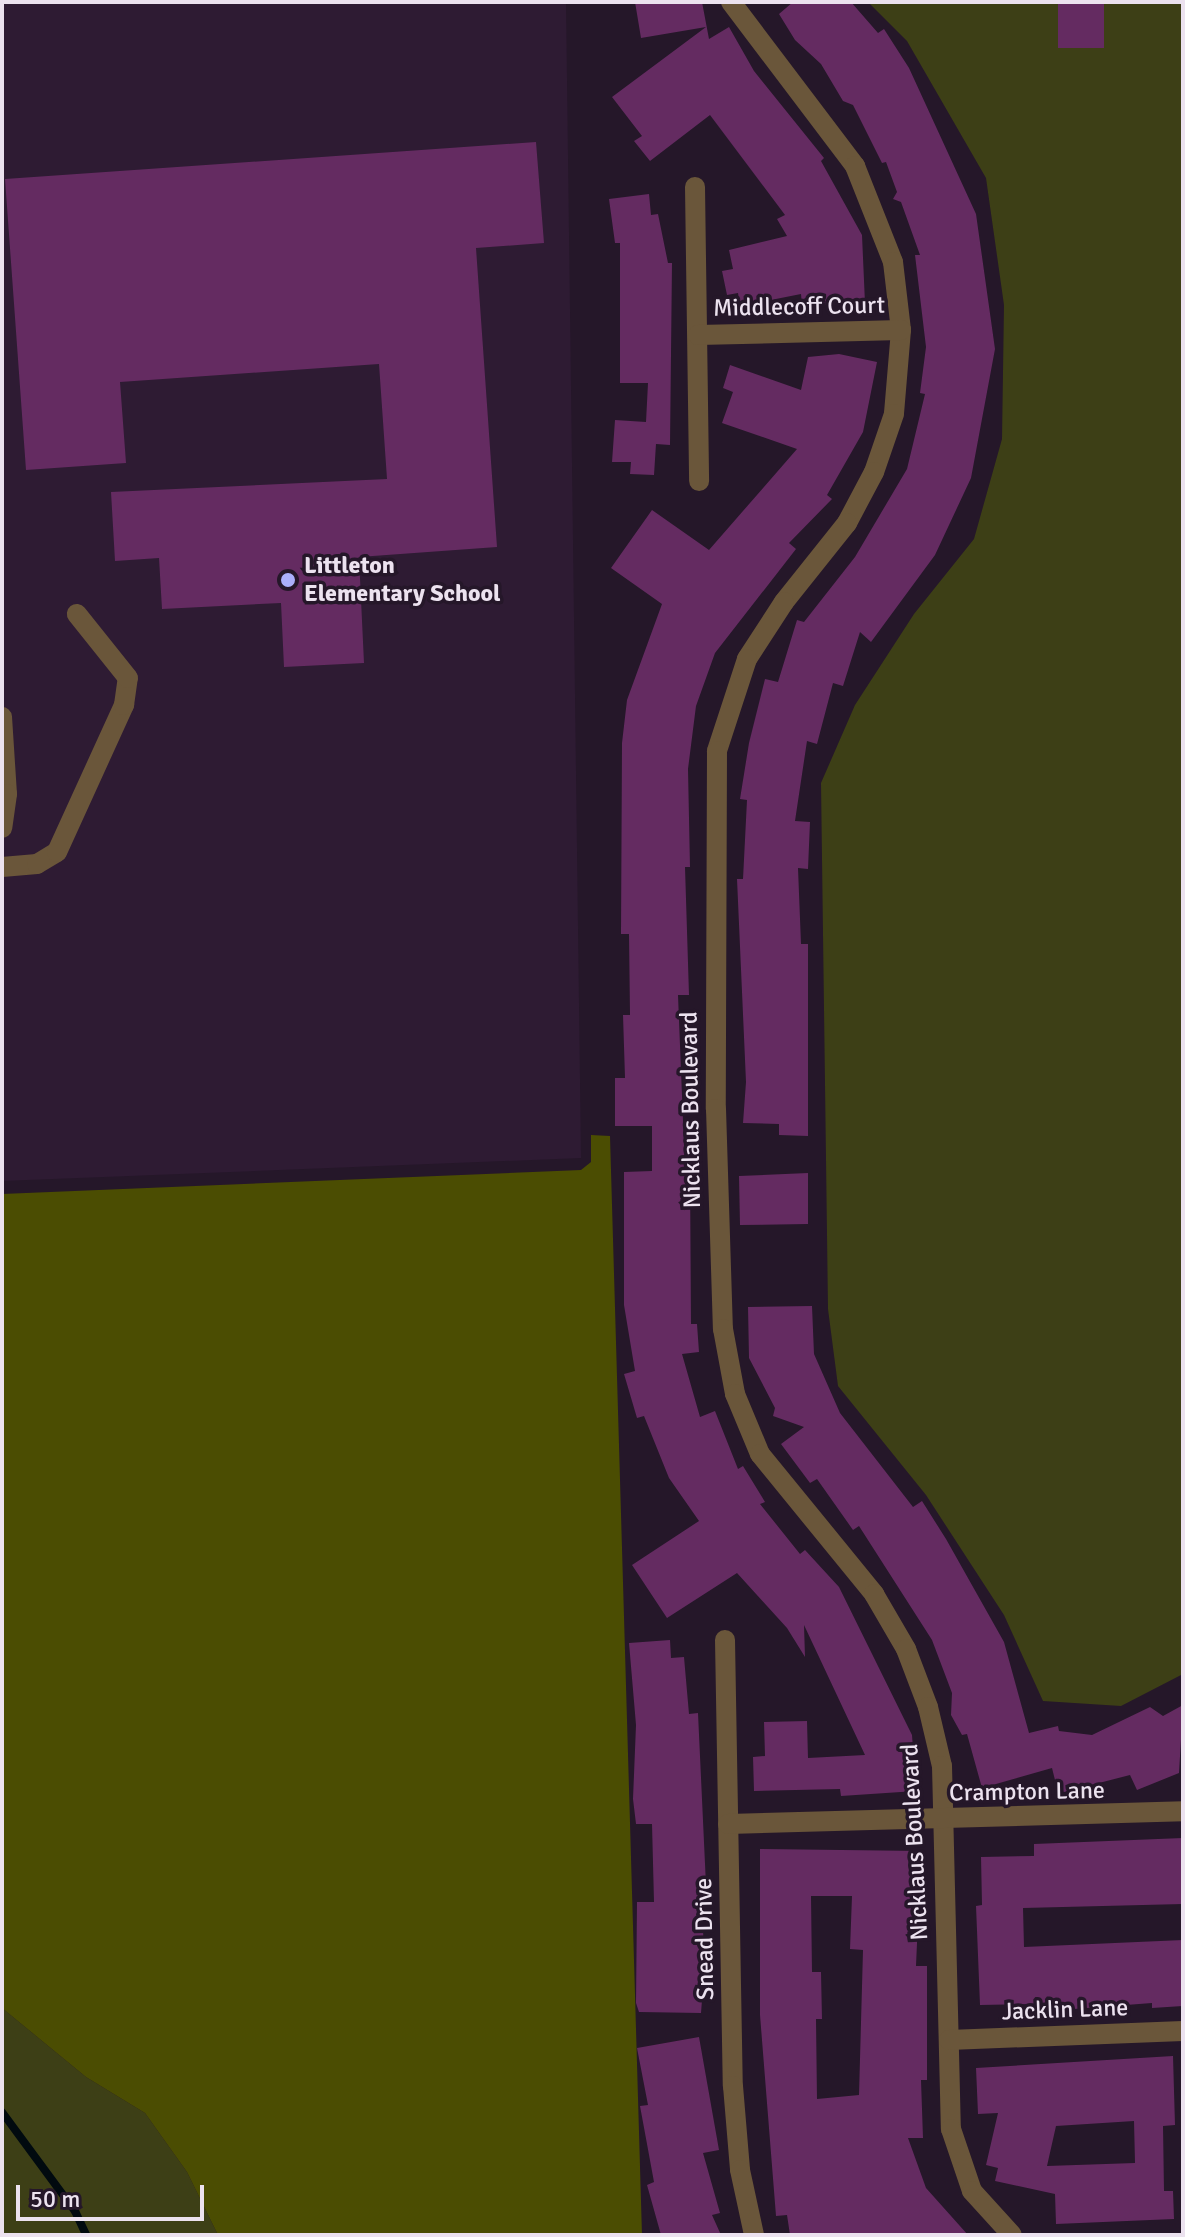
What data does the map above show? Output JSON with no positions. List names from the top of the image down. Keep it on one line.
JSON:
{"streets":{"street":["Middlecoff Court","Nicklaus Boulevard","Crampton Lane","Snead Drive","Jacklin Lane"]},"crossings":[["Middlecoff Court","Nicklaus Boulevard"],["Nicklaus Boulevard","Crampton Lane"],["Nicklaus Boulevard","Jacklin Lane"],["Crampton Lane","Snead Drive"]],"places":["Littleton Elementary School"],"scale_bar":"50 m"}
